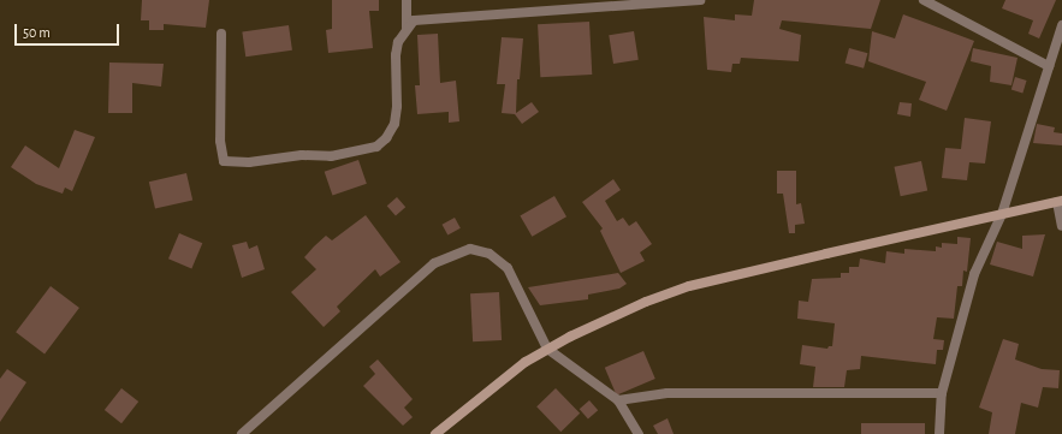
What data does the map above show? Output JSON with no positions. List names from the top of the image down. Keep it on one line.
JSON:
{"scale_bar":"50 m"}
